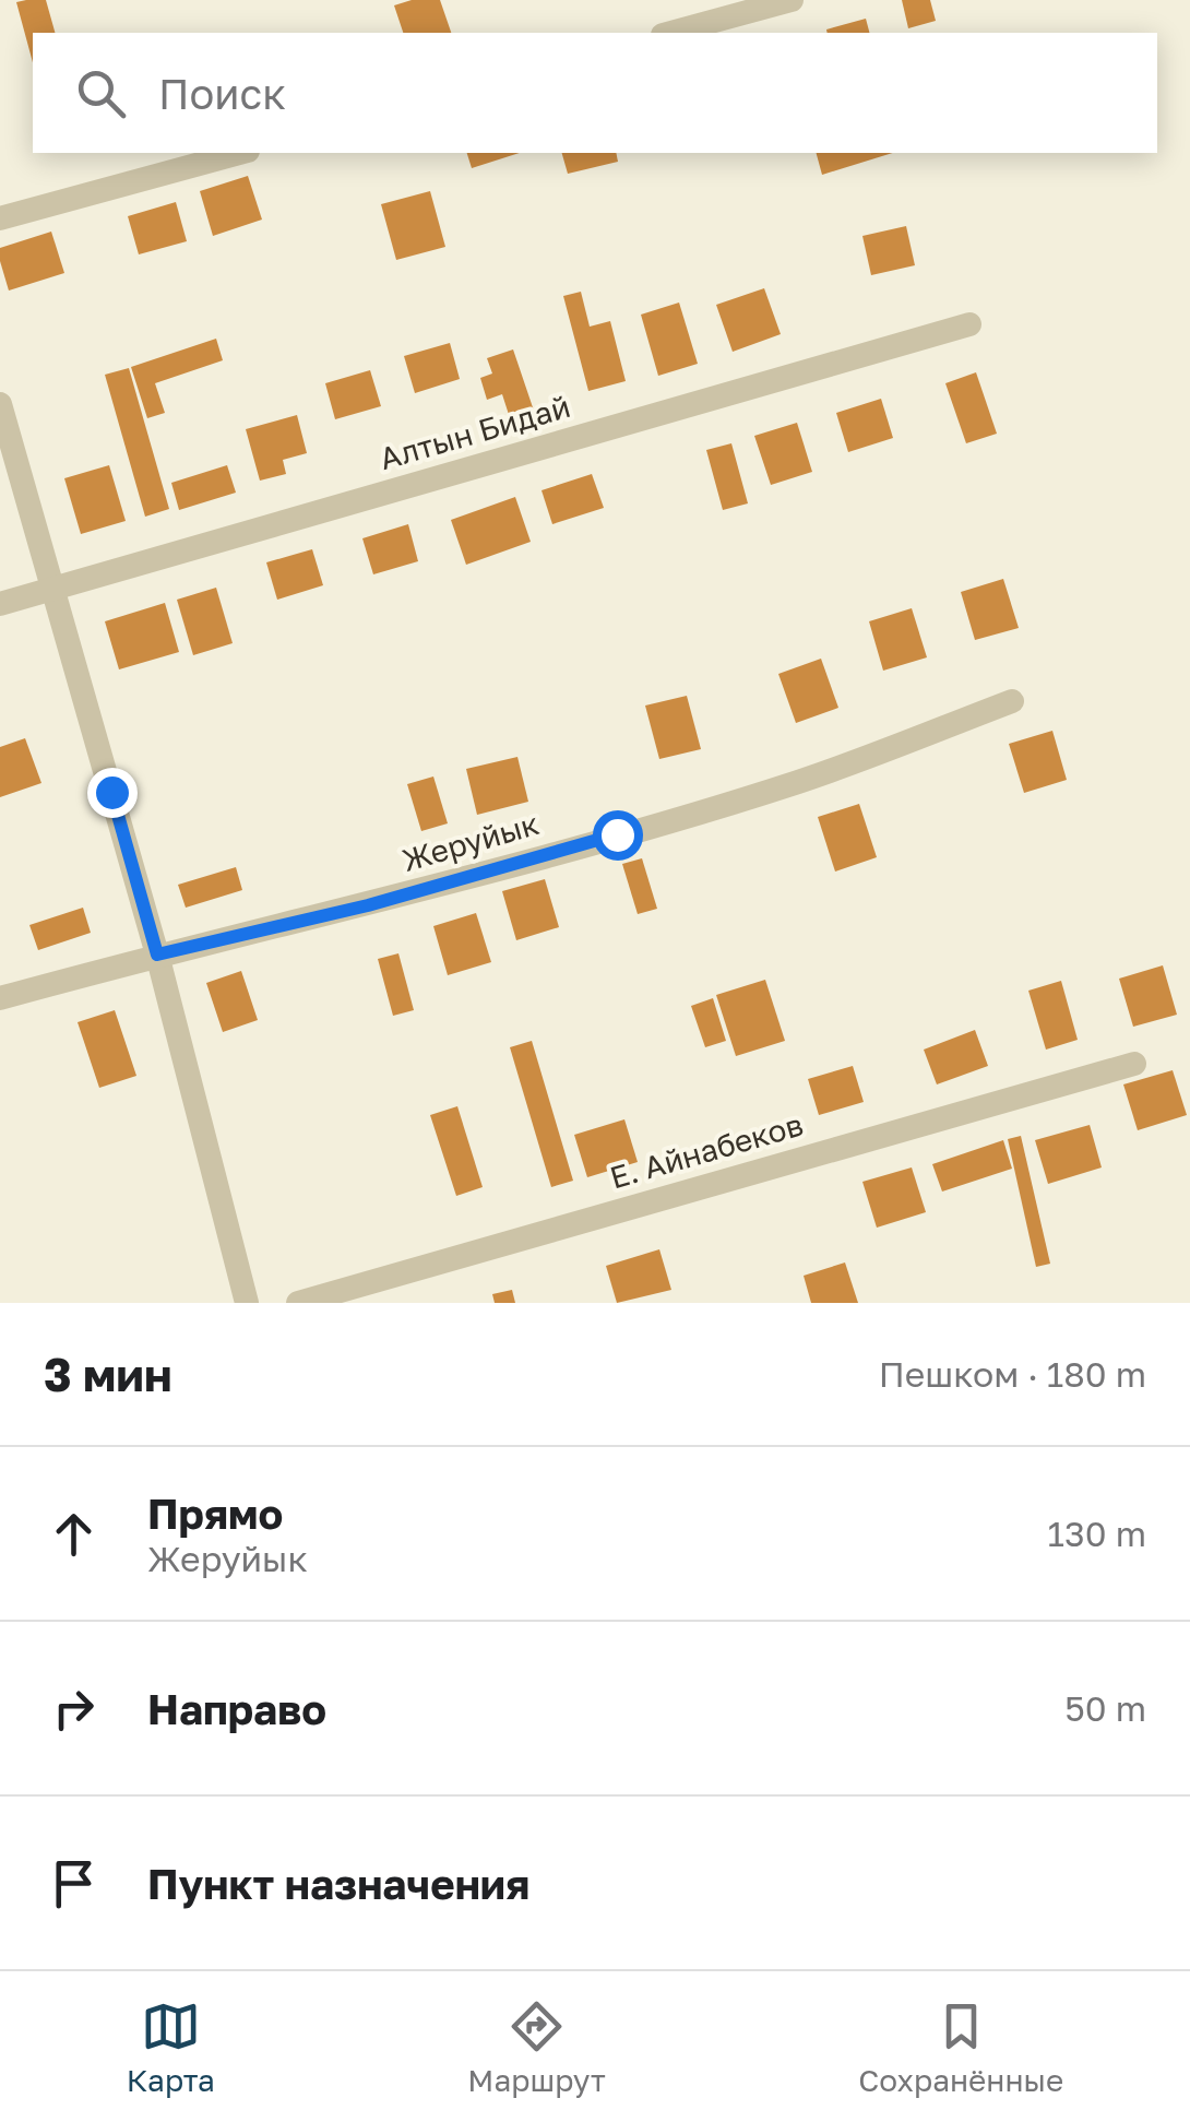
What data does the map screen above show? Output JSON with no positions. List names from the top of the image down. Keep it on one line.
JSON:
{"streets":{"street":["Алтын Бидай","Жеруйык","Е. Айнабеков"]},"page":{"search":"Поиск","heading":["3 мин","Пешком · 180 m"],"list":[["Прямо","Жеруйык","130 m"],["Направо","50 m"],"Пункт назначения"],"nav":["Карта","Маршрут","Сохранённые"]}}
